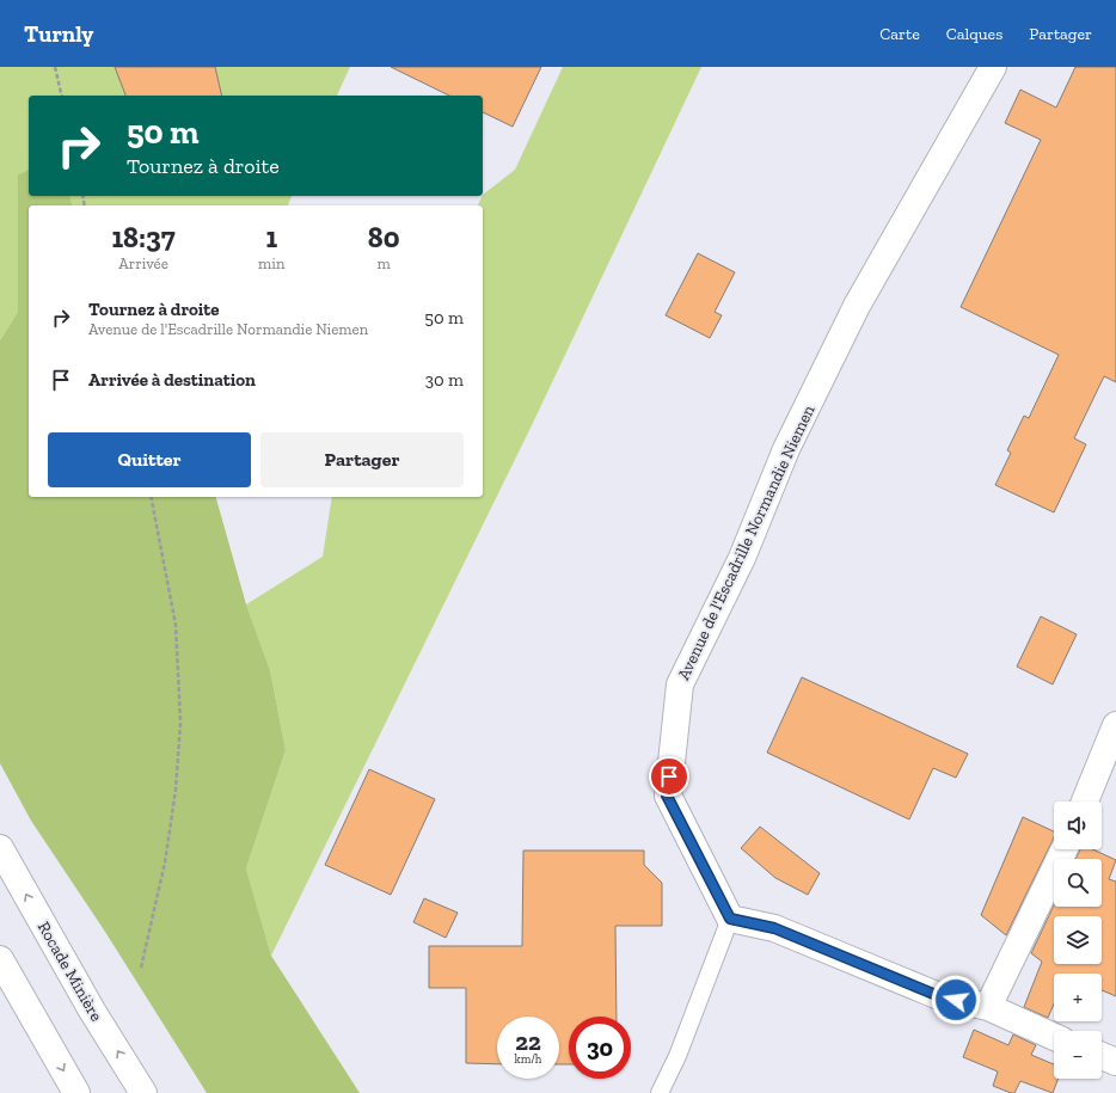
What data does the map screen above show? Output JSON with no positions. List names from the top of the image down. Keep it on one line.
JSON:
{"streets":{"main road":["Avenue de l'Escadrille Normandie Niemen","Rocade Minière"]},"page":{"header":"Turnly","nav":["Carte","Calques","Partager"],"turn":["50 m","Tournez à droite"],"eta":["18:37","Arrivée","1","min","80","m"],"list":[{"name":"Tournez à droite","note":"Avenue de l'Escadrille Normandie Niemen","value":"50 m"},{"name":"Arrivée à destination","value":"30 m"}],"buttons":["Quitter","Partager"],"map_buttons":["+","−"],"speed":"22 km/h","limit":"30"}}
